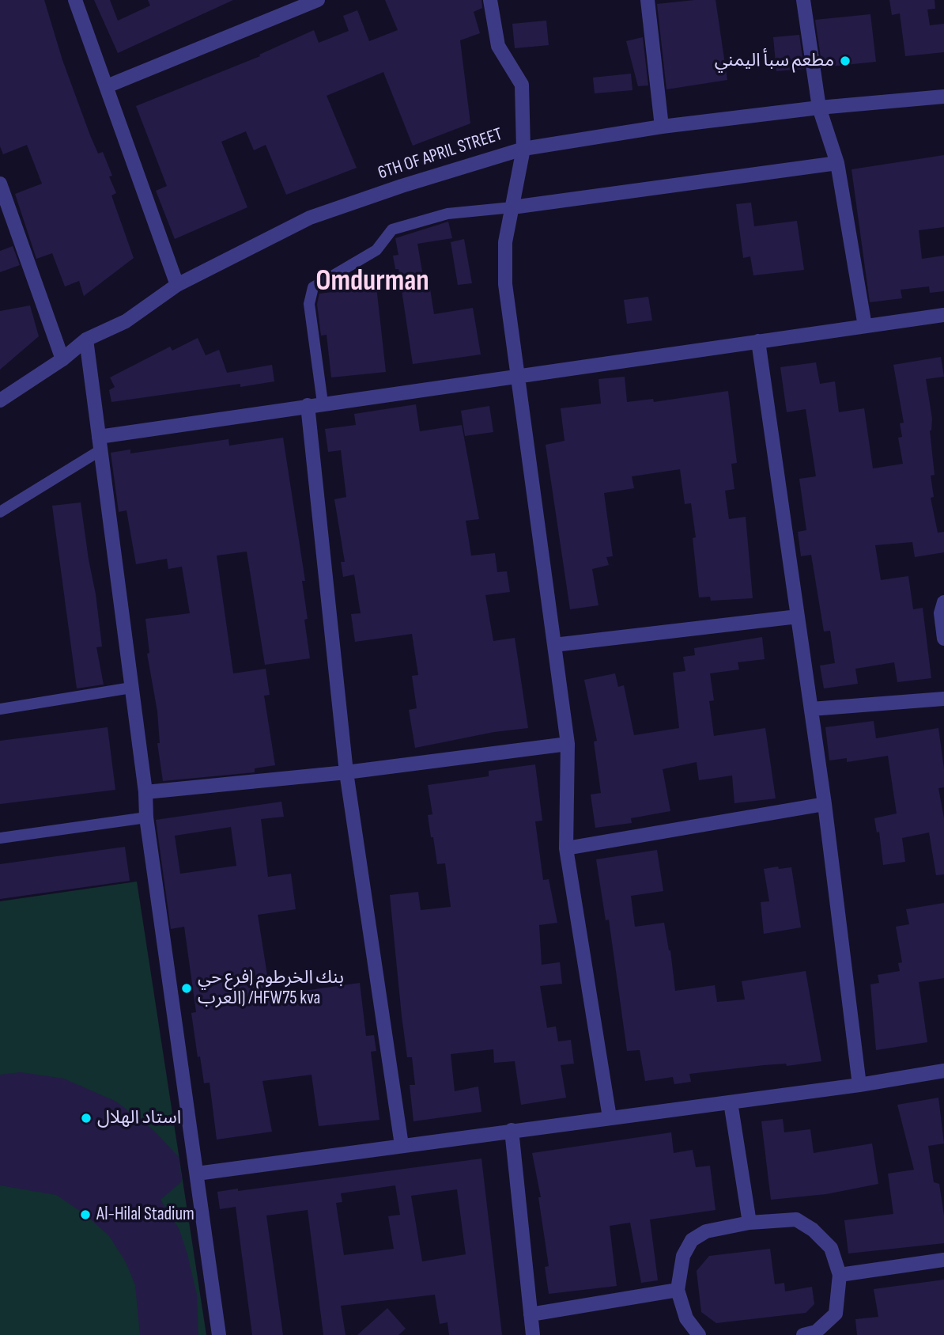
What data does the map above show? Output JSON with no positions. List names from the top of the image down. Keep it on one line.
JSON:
{"streets":{"street":["6TH OF APRIL STREET"]},"districts":["Omdurman"],"places":["مطعم سبأ اليمني","بنك الخرطوم (فرع حي العرب) /HFW75 kva","استاد الهلال","Al-Hilal Stadium"]}
